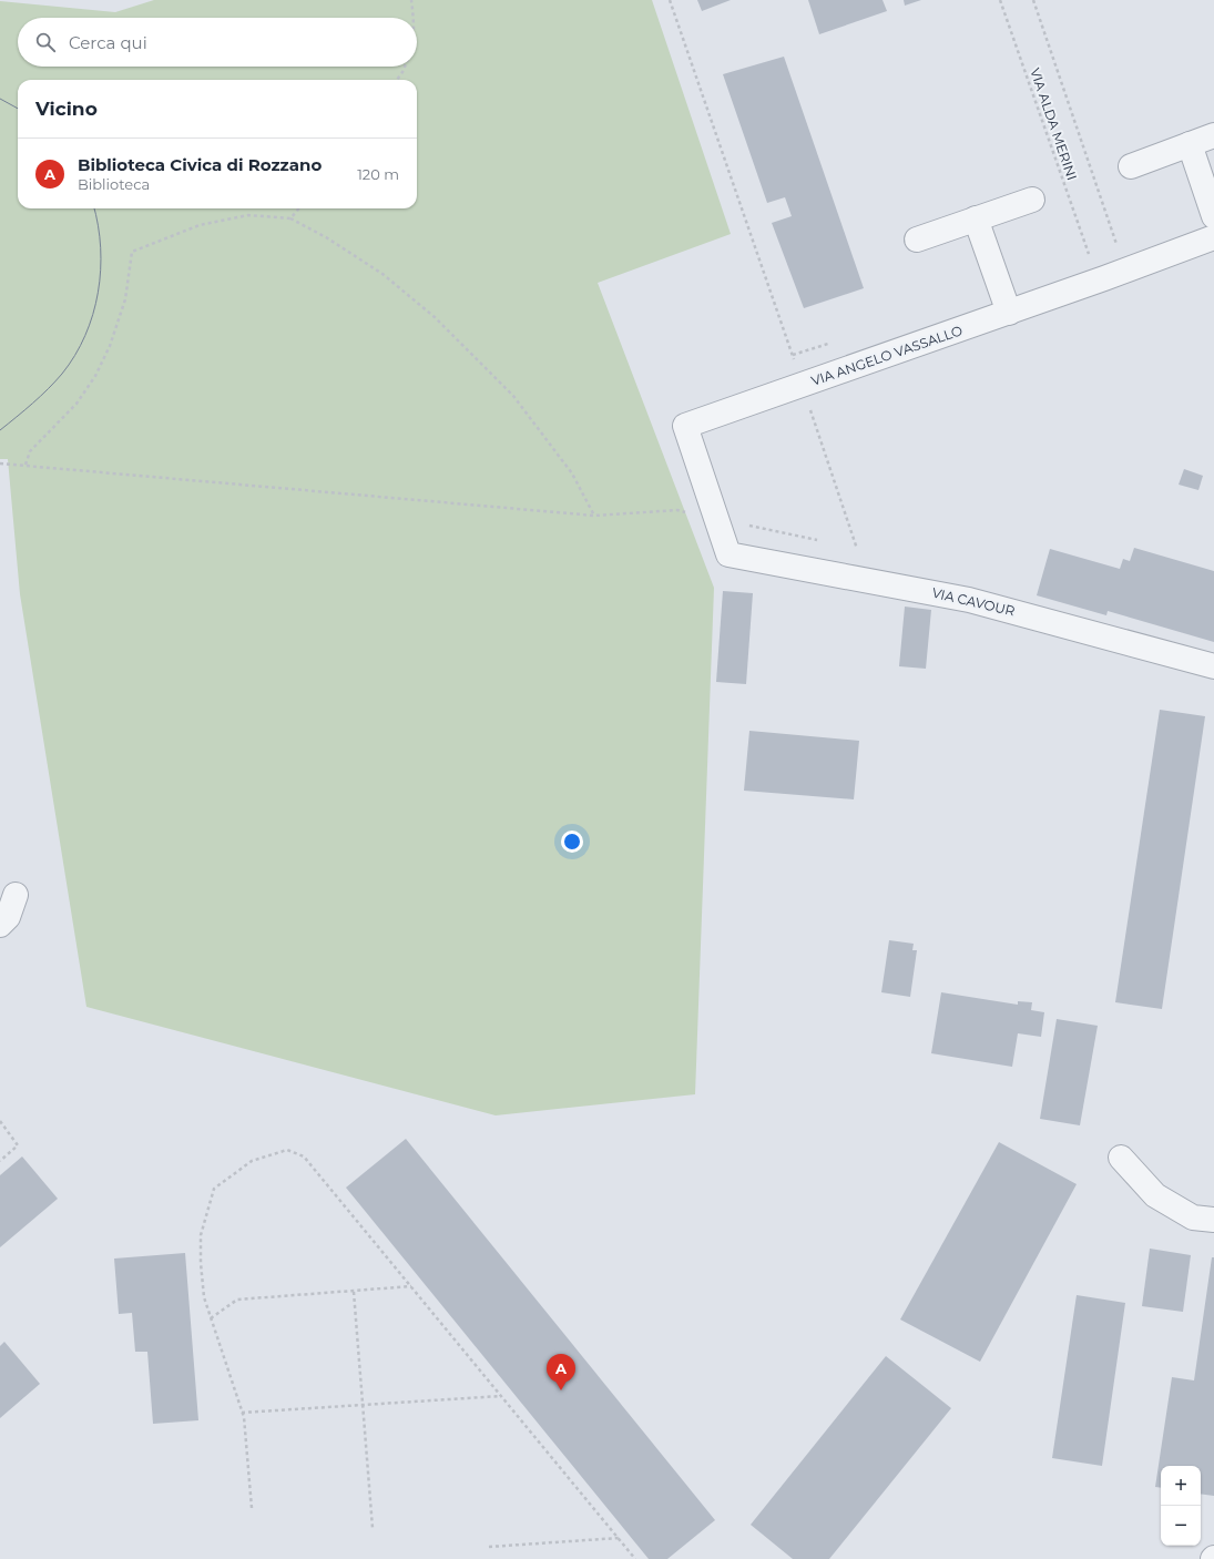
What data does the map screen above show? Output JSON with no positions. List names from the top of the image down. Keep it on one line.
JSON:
{"streets":{"street":["VIA ANGELO VASSALLO","VIA CAVOUR"],"path":["VIA ALDA MERINI"]},"crossings":[["VIA ANGELO VASSALLO","VIA CAVOUR"]],"page":{"search":"Cerca qui","heading":"Vicino","list":[{"mark":"A","name":"Biblioteca Civica di Rozzano","note":"Biblioteca","value":"120 m"}],"pins":"A","map_buttons":["+","−"]}}
